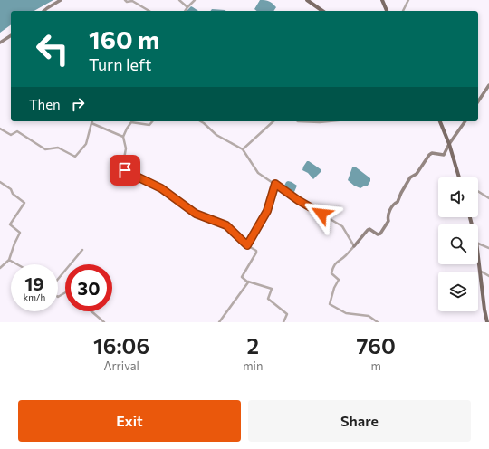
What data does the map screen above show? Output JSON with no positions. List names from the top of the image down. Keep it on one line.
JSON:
{"page":{"turn":["160 m","Turn left"],"then":"Then","speed":"19 km/h","limit":"30","eta":["16:06","Arrival","2","min","760","m"],"buttons":["Exit","Share"]}}
